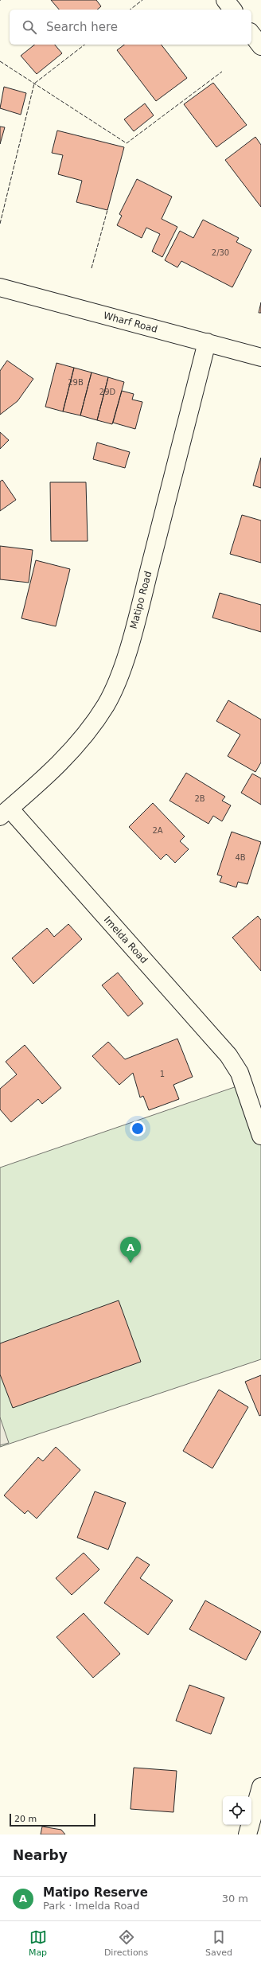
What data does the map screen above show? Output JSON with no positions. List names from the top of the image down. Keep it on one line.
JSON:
{"streets":{"street":["Wharf Road","Matipo Road","Imelda Road"]},"crossings":[["Wharf Road","Matipo Road"],["Matipo Road","Imelda Road"]],"house_numbers":["2/30","29B","29D","2B","2A","4B","1"],"scale_bar":"20 m","page":{"search":"Search here","pins":"A","scale":"20 m","heading":"Nearby","list":[{"mark":"A","name":"Matipo Reserve","note":"Park · Imelda Road","value":"30 m"}],"nav":["Map","Directions","Saved"]}}
